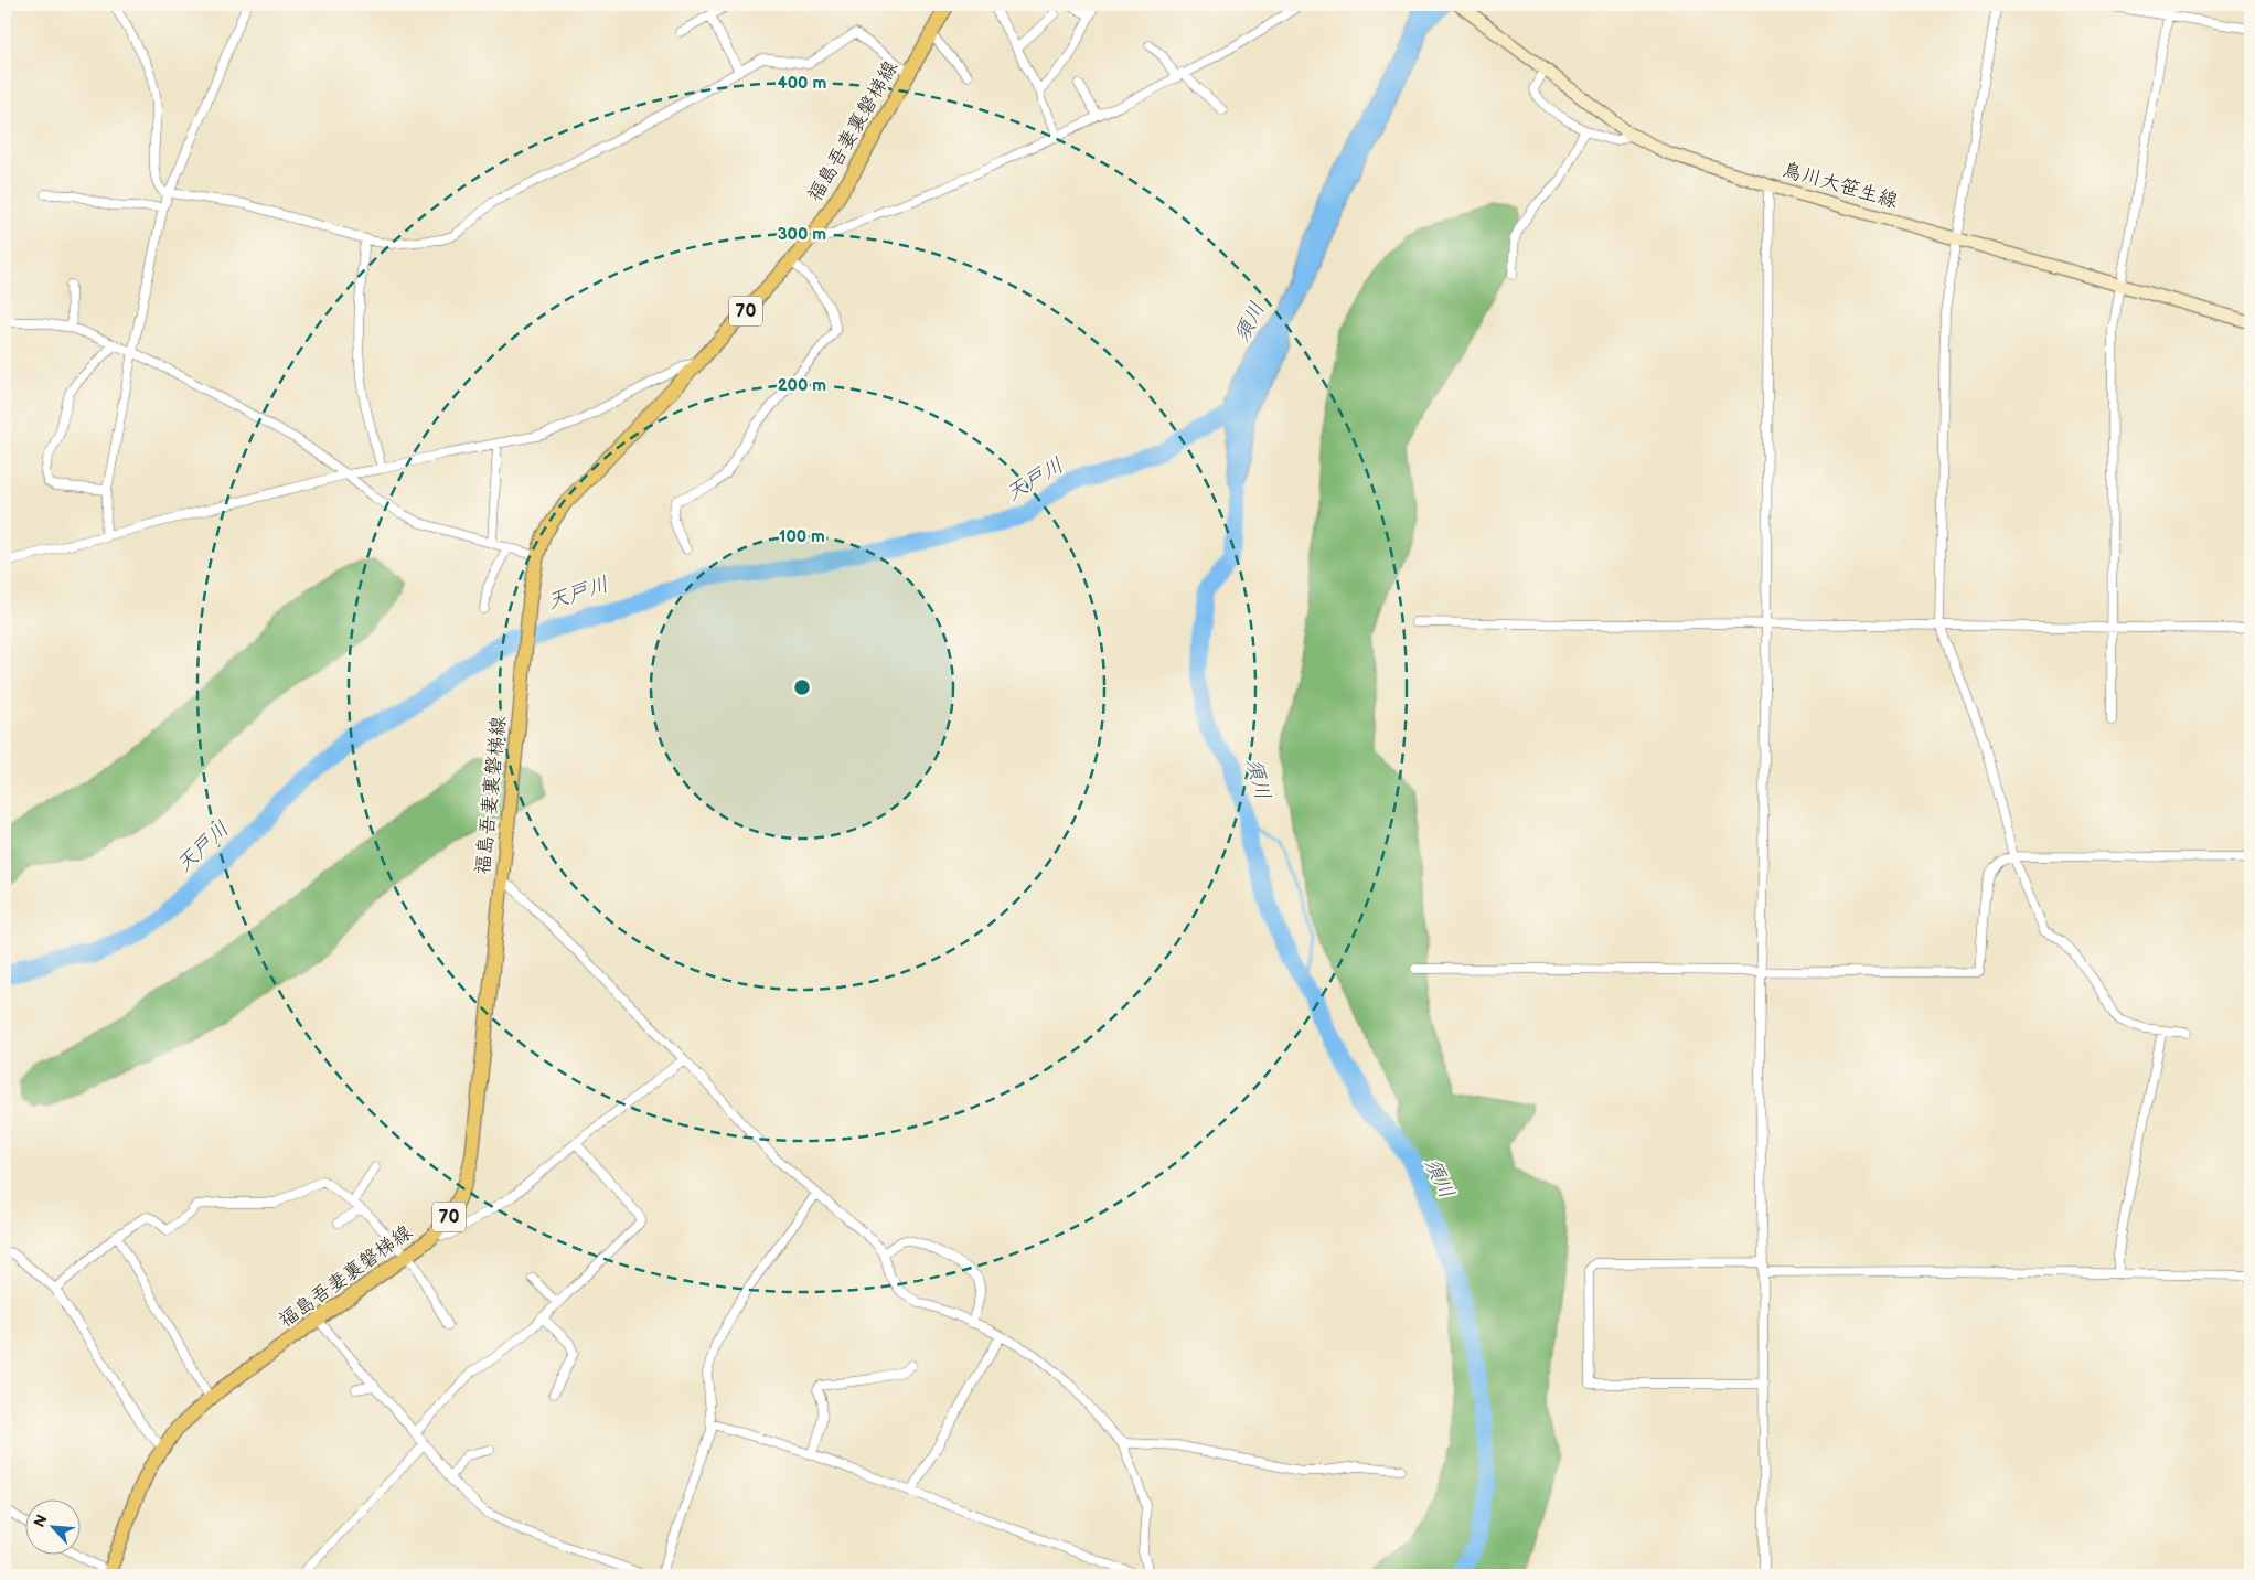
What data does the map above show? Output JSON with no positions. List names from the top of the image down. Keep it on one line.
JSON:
{"streets":{"main road":["福島吾妻裏磐梯線","70"],"street":["鳥川大笹生線"]},"water":["須川","天戸川"],"north":"top left","rings":["400 m","300 m","200 m","100 m"]}
